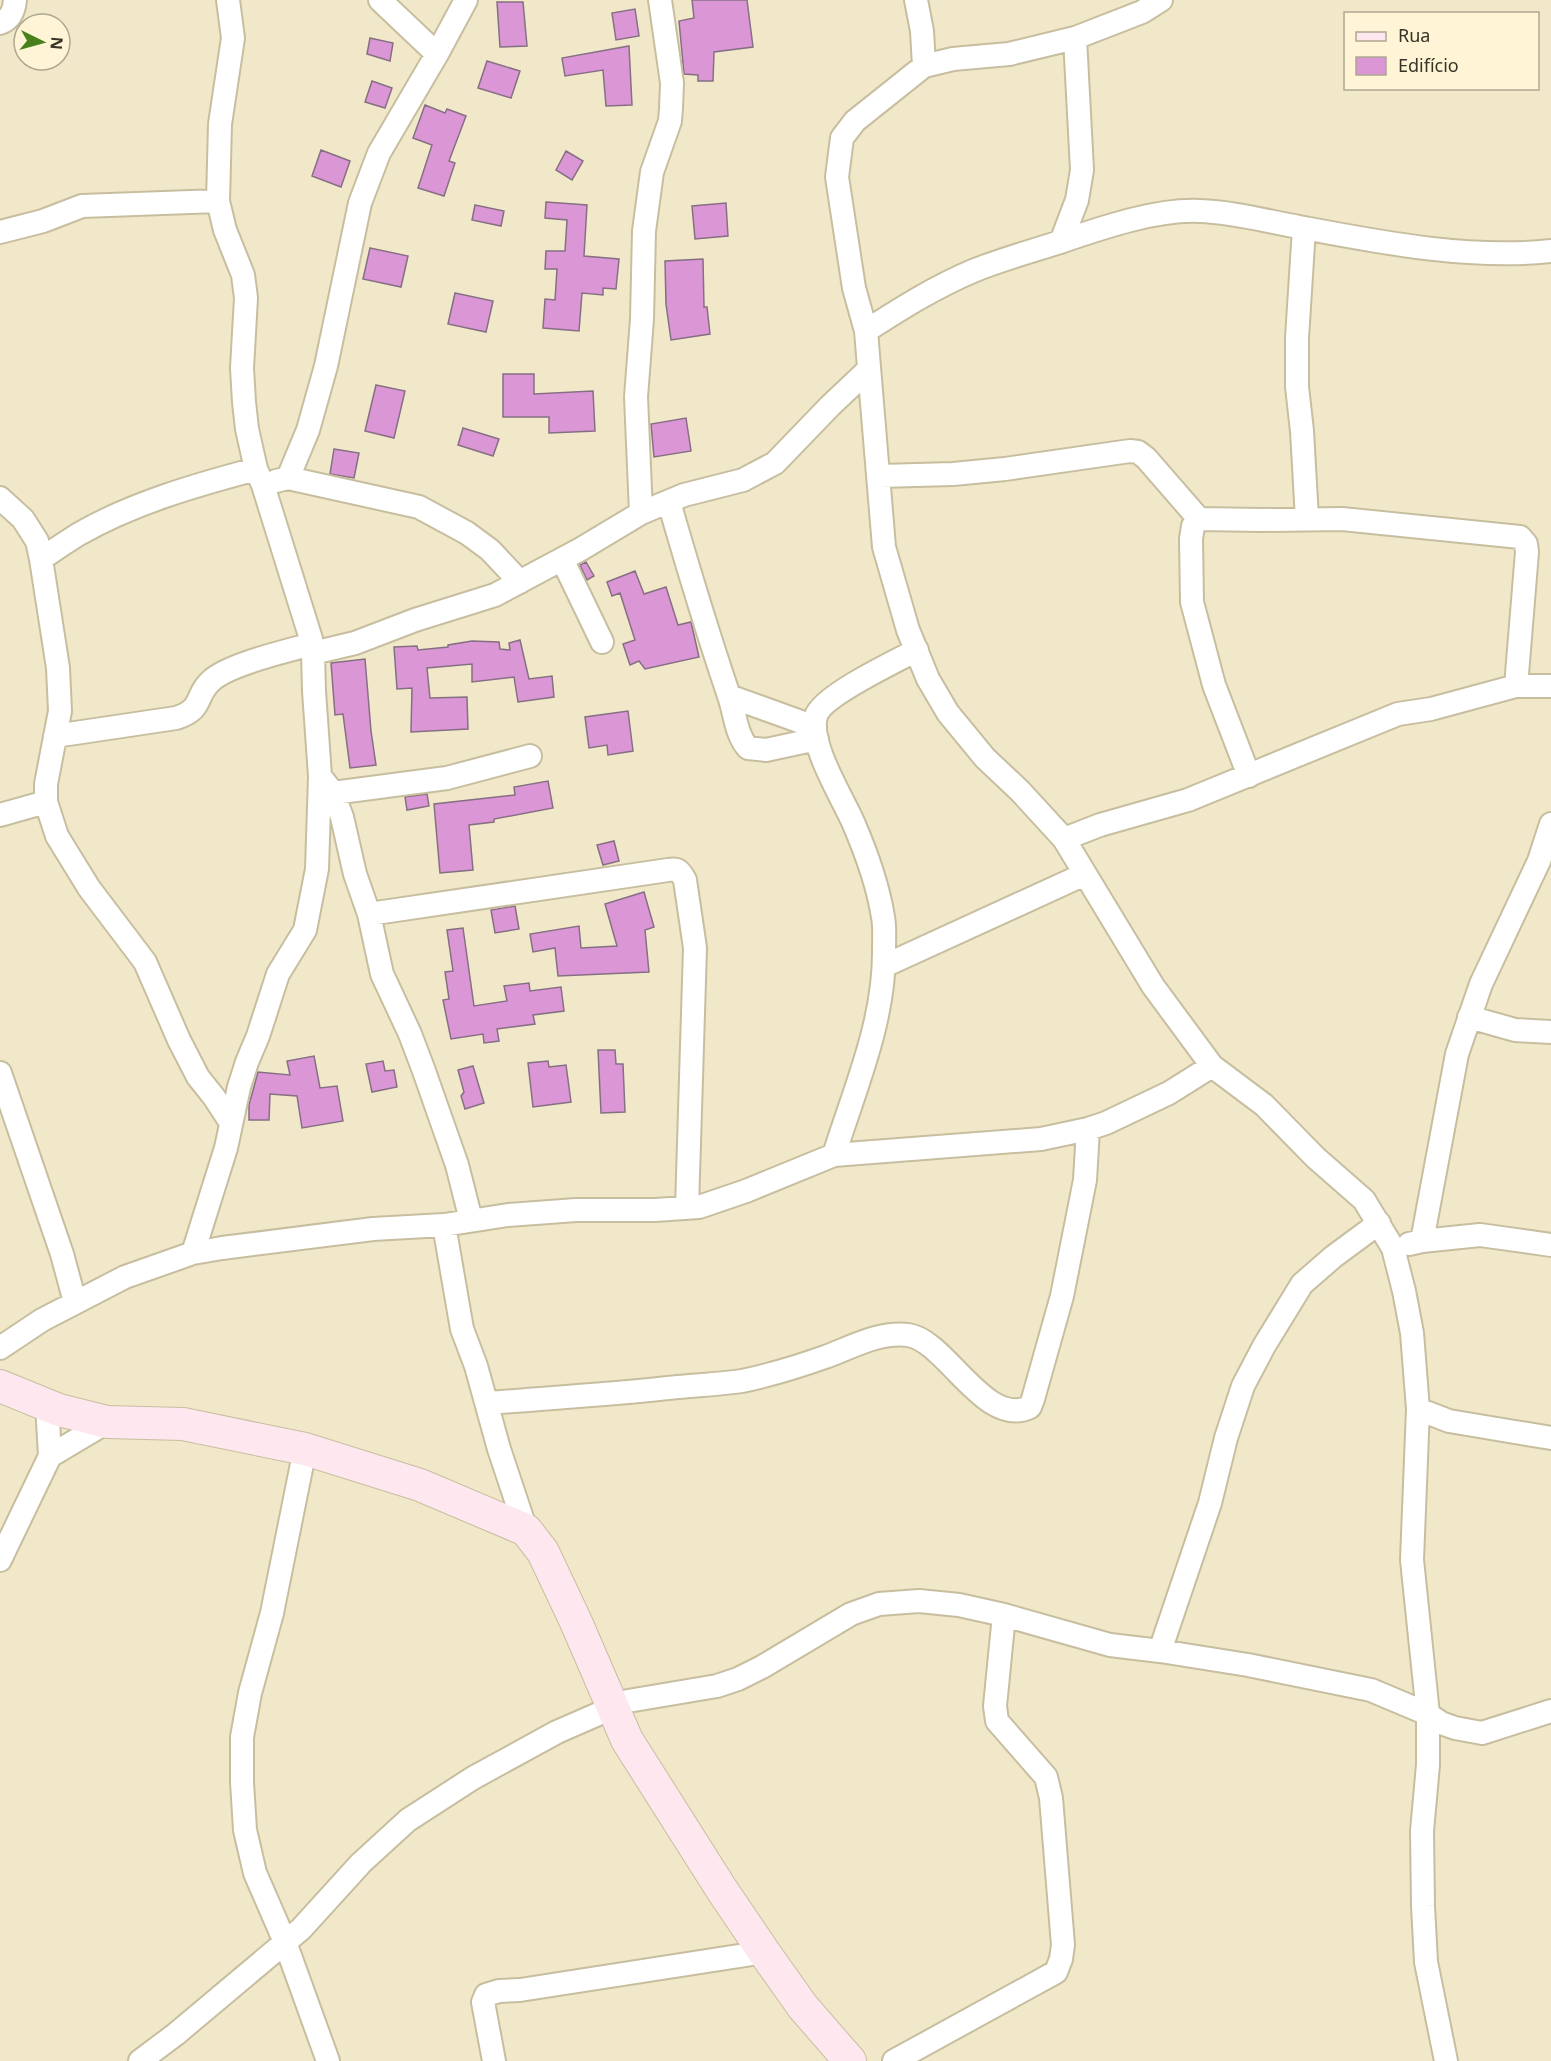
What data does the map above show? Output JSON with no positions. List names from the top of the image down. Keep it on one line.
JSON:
{"legend":["Rua","Edifício"],"north":"right"}
